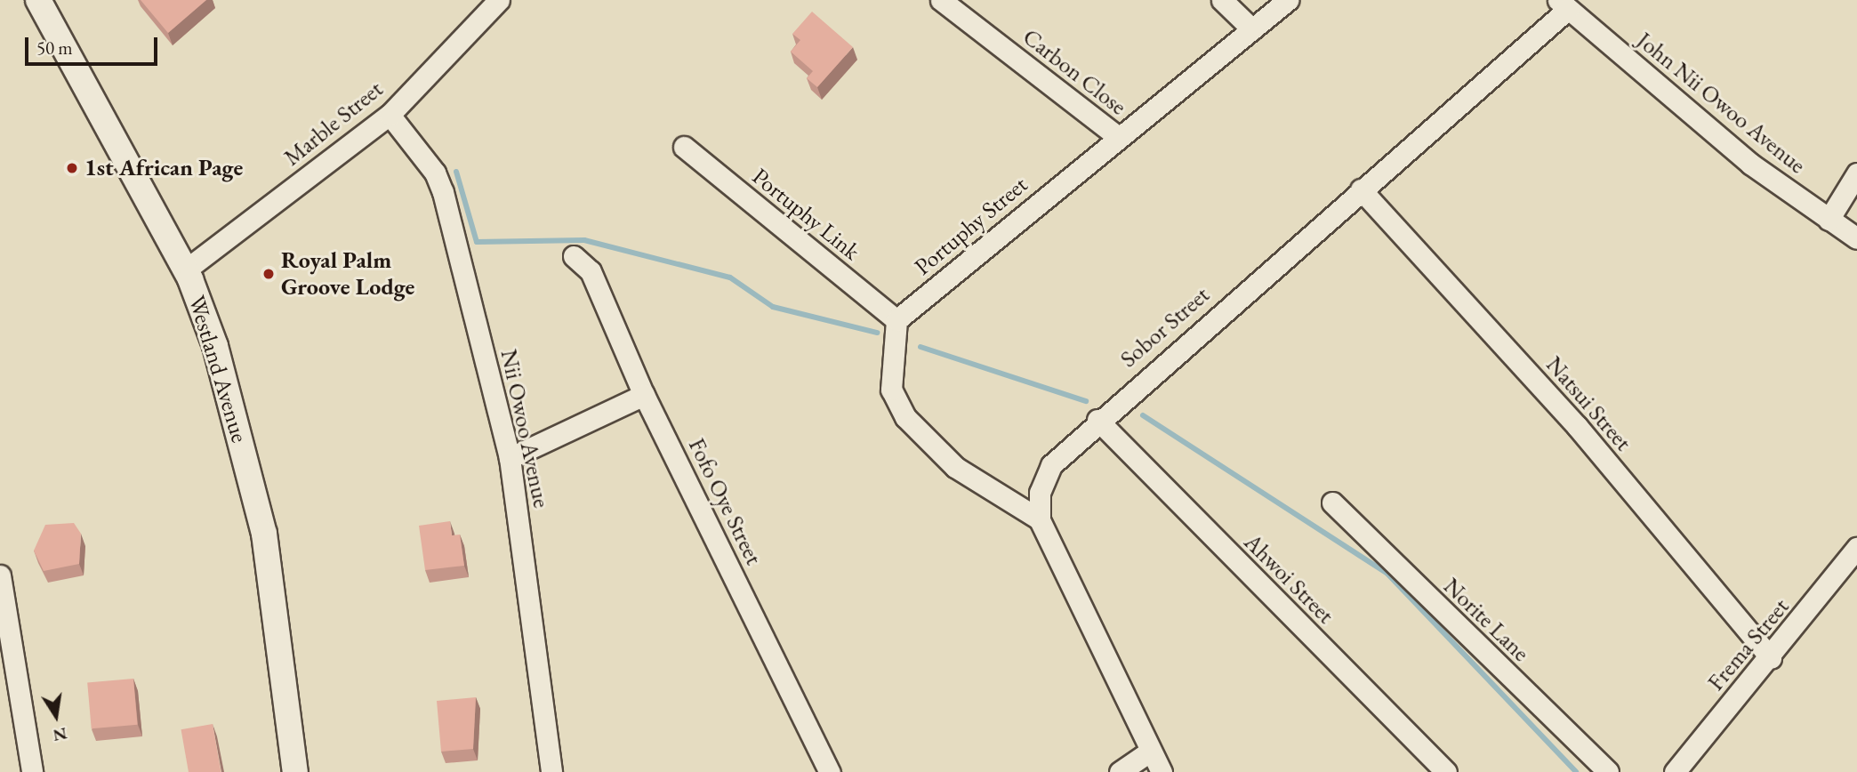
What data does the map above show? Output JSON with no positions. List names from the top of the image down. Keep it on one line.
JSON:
{"streets":{"street":["Carbon Close","John Nii Owoo Avenue","Marble Street","Portuphy Link","Portuphy Street","Sobor Street","Westland Avenue","Natsui Street","Nii Owoo Avenue","Fofo Oye Street","Ahwoi Street","Norite Lane","Frema Street"]},"crossings":[["Carbon Close","Portuphy Street"],["John Nii Owoo Avenue","Sobor Street"],["Marble Street","Westland Avenue"],["Marble Street","Nii Owoo Avenue"],["Portuphy Link","Portuphy Street"],["Sobor Street","Natsui Street"],["Sobor Street","Ahwoi Street"],["Natsui Street","Frema Street"]],"places":["1st African Page","Royal Palm Groove Lodge"],"scale_bar":"50 m","north":"bottom"}
